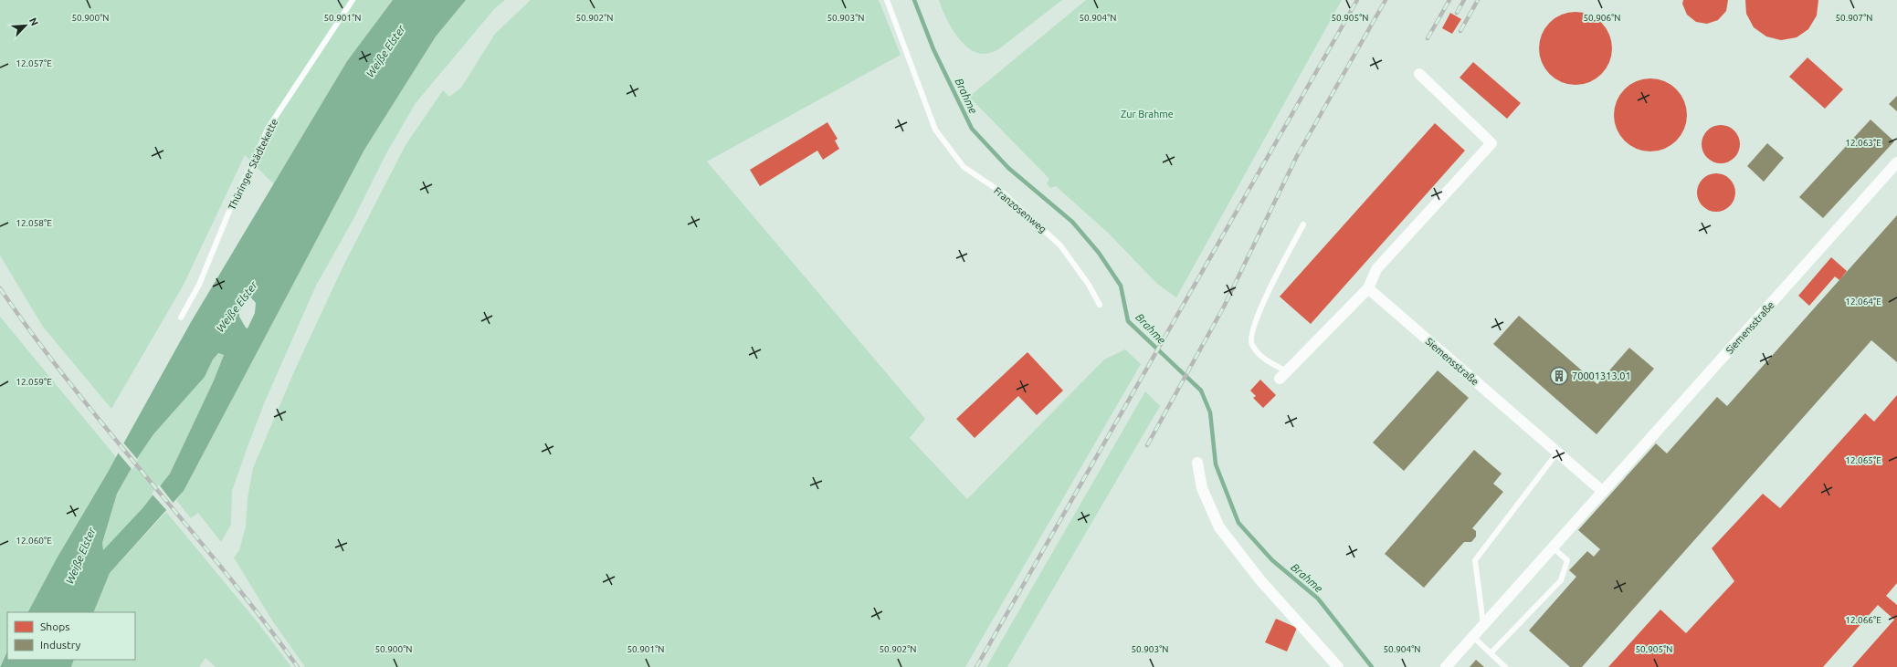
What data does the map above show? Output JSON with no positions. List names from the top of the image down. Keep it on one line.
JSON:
{"streets":{"street":["Siemensstraße"],"lane":["Thüringer Städtekette","Franzosenweg"]},"water":["Weiße Elster","Brahme"],"parks":["Zur Brahme"],"places":{"building":["70001313.01"]},"legend":["Shops","Industry"],"north":"top right","coordinates":["50.900°N","50.901°N","50.902°N","50.903°N","50.904°N","50.905°N","50.906°N","50.907°N","12.057°E","12.063°E","12.058°E","12.064°E","12.059°E","12.065°E","12.060°E","12.066°E"]}
